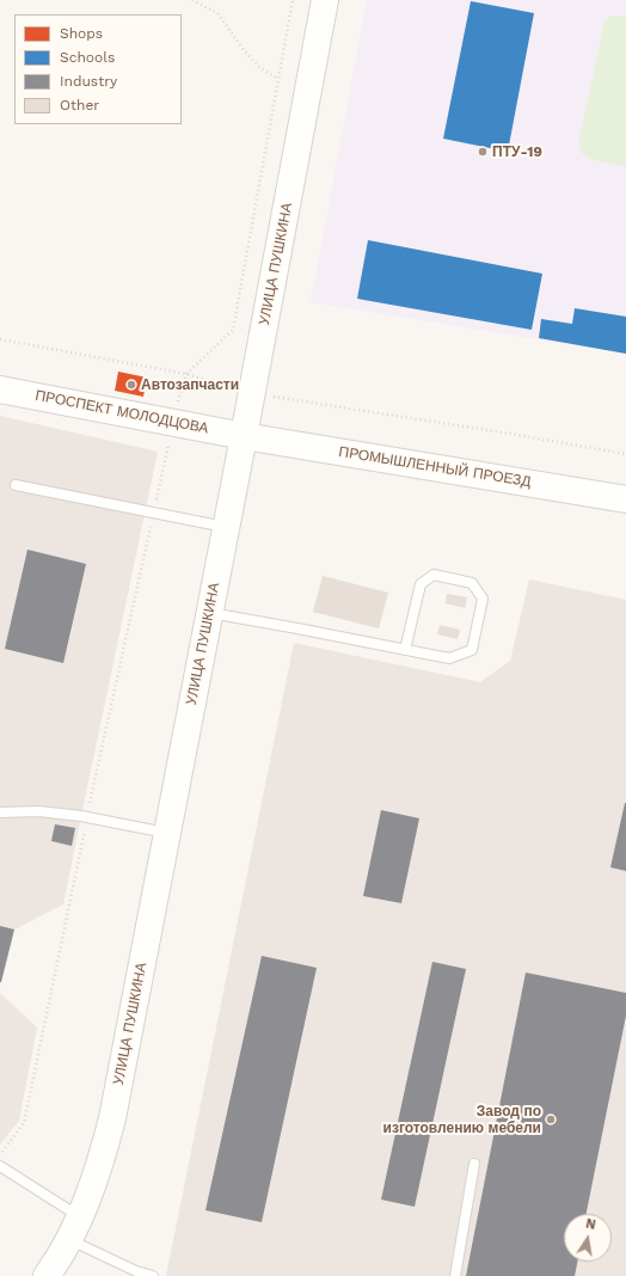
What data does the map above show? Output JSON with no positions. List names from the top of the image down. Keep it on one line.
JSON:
{"streets":{"main road":["УЛИЦА ПУШКИНА","ПРОСПЕКТ МОЛОДЦОВА","ПРОМЫШЛЕННЫЙ ПРОЕЗД"]},"crossings":[["УЛИЦА ПУШКИНА","ПРОСПЕКТ МОЛОДЦОВА"],["УЛИЦА ПУШКИНА","ПРОМЫШЛЕННЫЙ ПРОЕЗД"],["ПРОСПЕКТ МОЛОДЦОВА","ПРОМЫШЛЕННЫЙ ПРОЕЗД"]],"places":["ПТУ-19","Автозапчасти","Завод по изготовлению мебели"],"legend":["Shops","Schools","Industry","Other"],"north":"top"}
